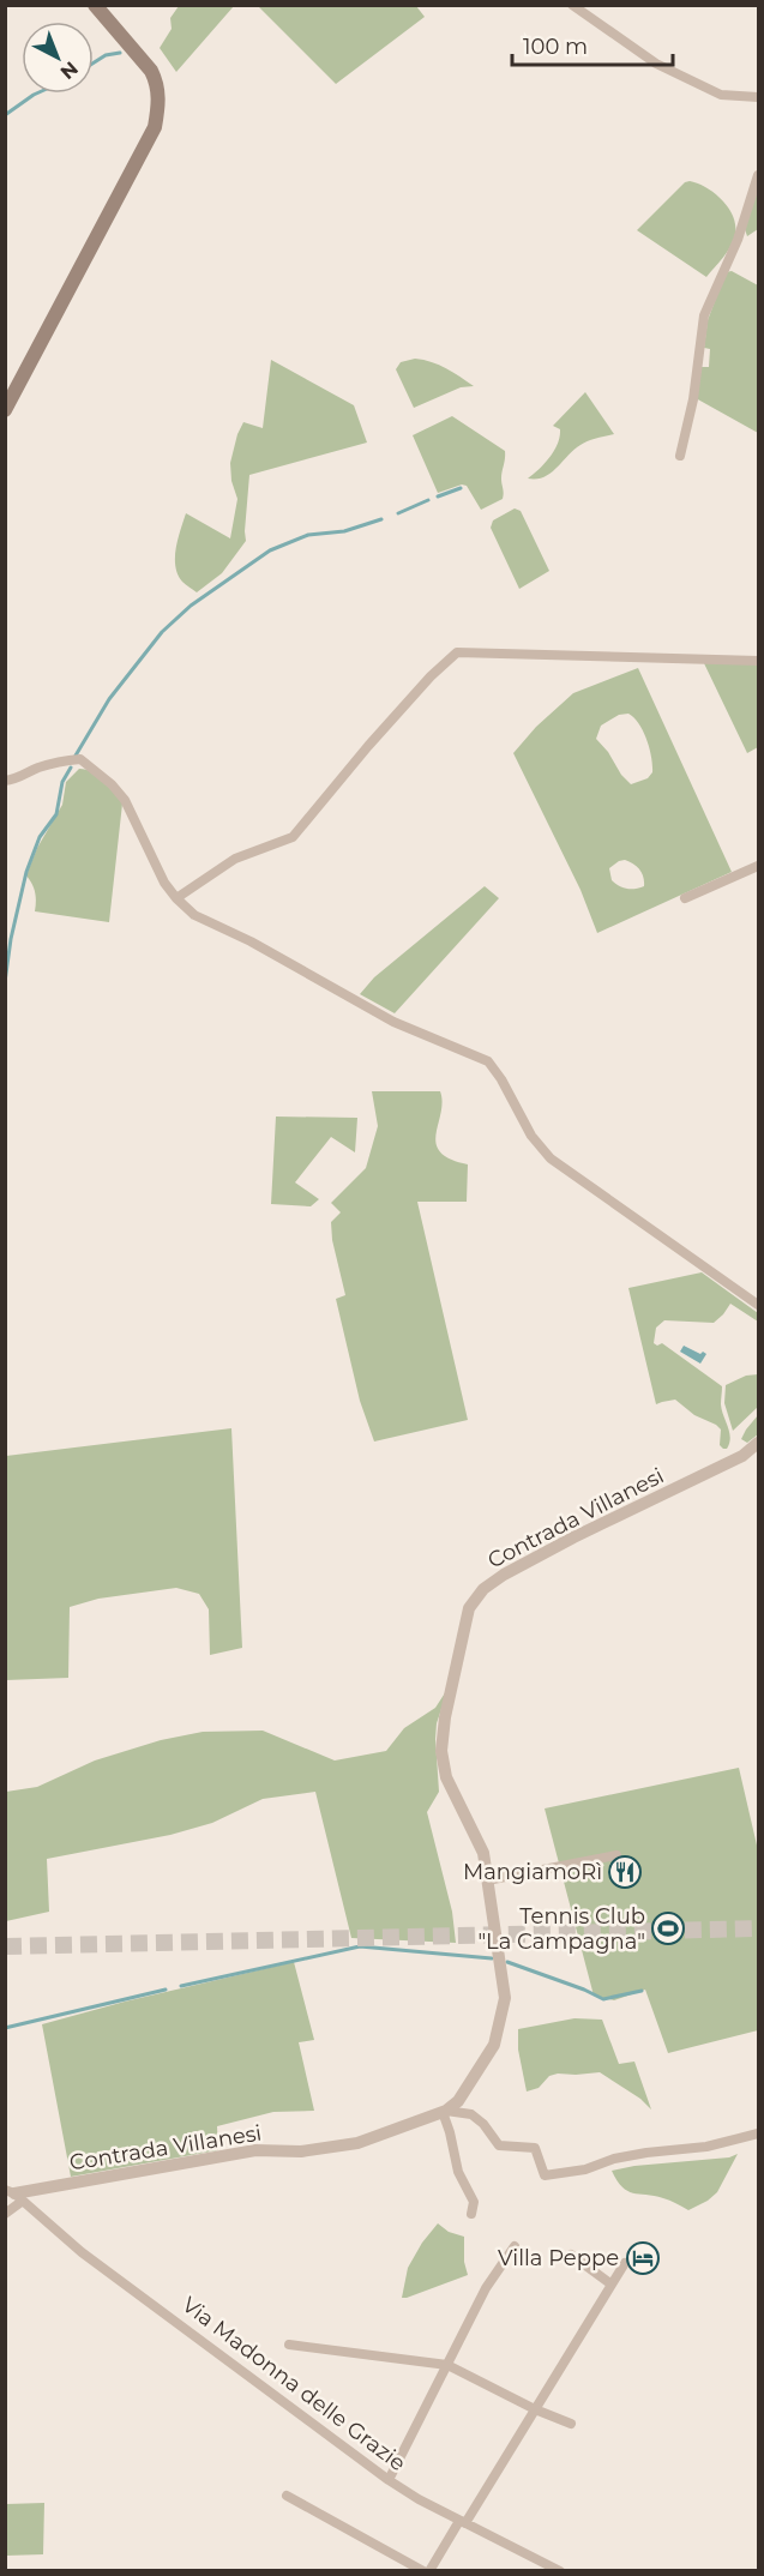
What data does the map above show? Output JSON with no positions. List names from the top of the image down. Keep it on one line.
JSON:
{"streets":{"street":["Contrada Villanesi","Via Madonna delle Grazie"]},"crossings":[["Contrada Villanesi","Via Madonna delle Grazie"]],"places":{"restaurant":["MangiamoRì"],"sports":["Tennis Club \"La Campagna\""],"hotel":["Villa Peppe"]},"scale_bar":"100 m","north":"bottom right"}
